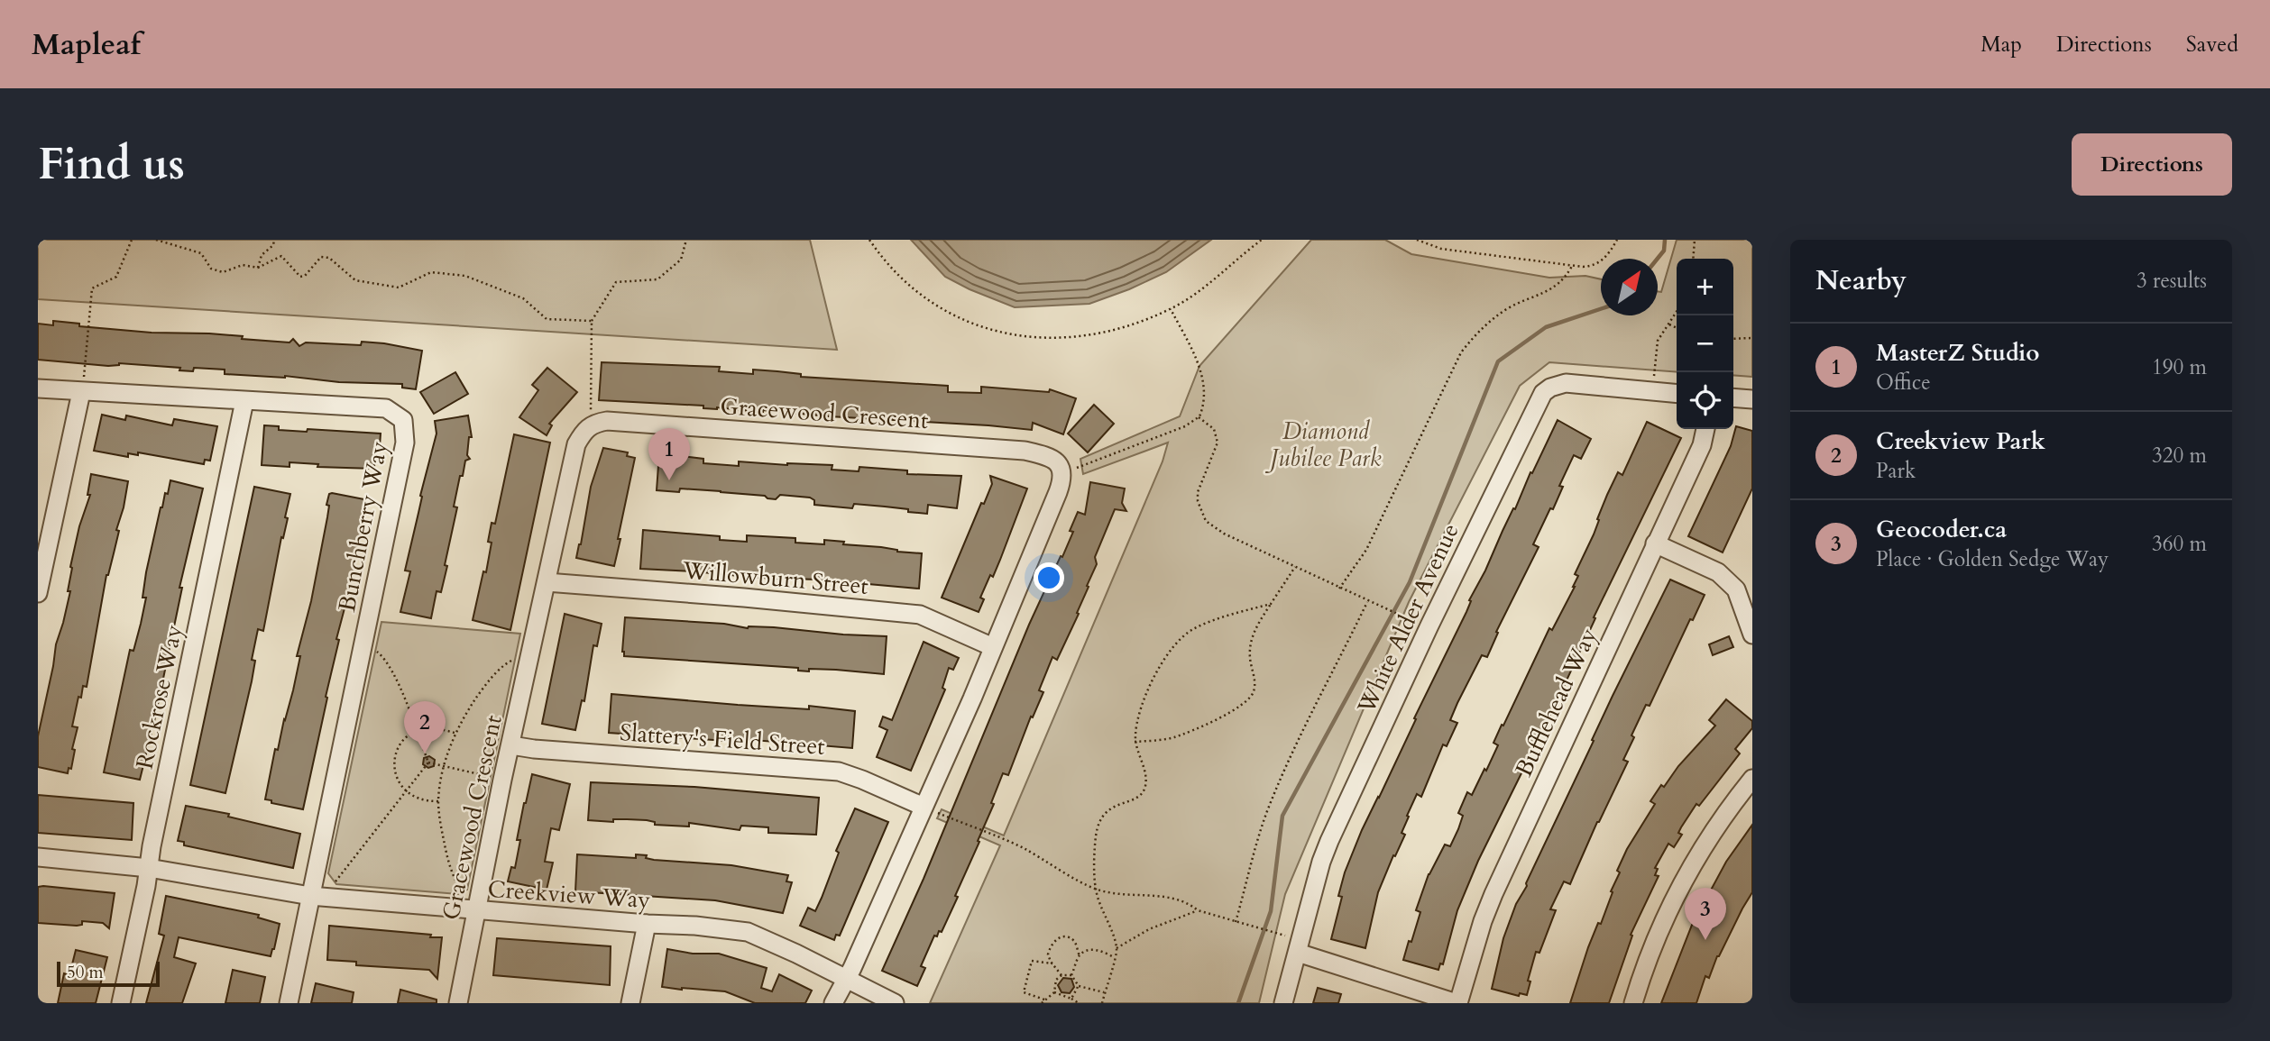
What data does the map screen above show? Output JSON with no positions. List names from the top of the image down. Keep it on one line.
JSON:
{"streets":{"street":["Gracewood Crescent","Bunchberry Way","Willowburn Street","White Alder Avenue","Rockrose Way","Bufflehead Way","Slattery's Field Street","Creekview Way"]},"crossings":[["Gracewood Crescent","Willowburn Street"],["Gracewood Crescent","Slattery's Field Street"],["Gracewood Crescent","Creekview Way"],["Bunchberry Way","Rockrose Way"],["Bunchberry Way","Creekview Way"],["Rockrose Way","Creekview Way"]],"parks":["Diamond Jubilee Park"],"scale_bar":"50 m","north":"top right","page":{"header":"Mapleaf","nav":["Map","Directions","Saved"],"buttons":"Directions","title":"Find us","heading":["Nearby","3 results"],"map_buttons":["+","−"],"list":[{"mark":"1","name":"MasterZ Studio","note":"Office","value":"190 m"},{"mark":"2","name":"Creekview Park","note":"Park","value":"320 m"},{"mark":"3","name":"Geocoder.ca","note":"Place · Golden Sedge Way","value":"360 m"}],"pins":["1","2","3"],"scale":"50 m"}}
